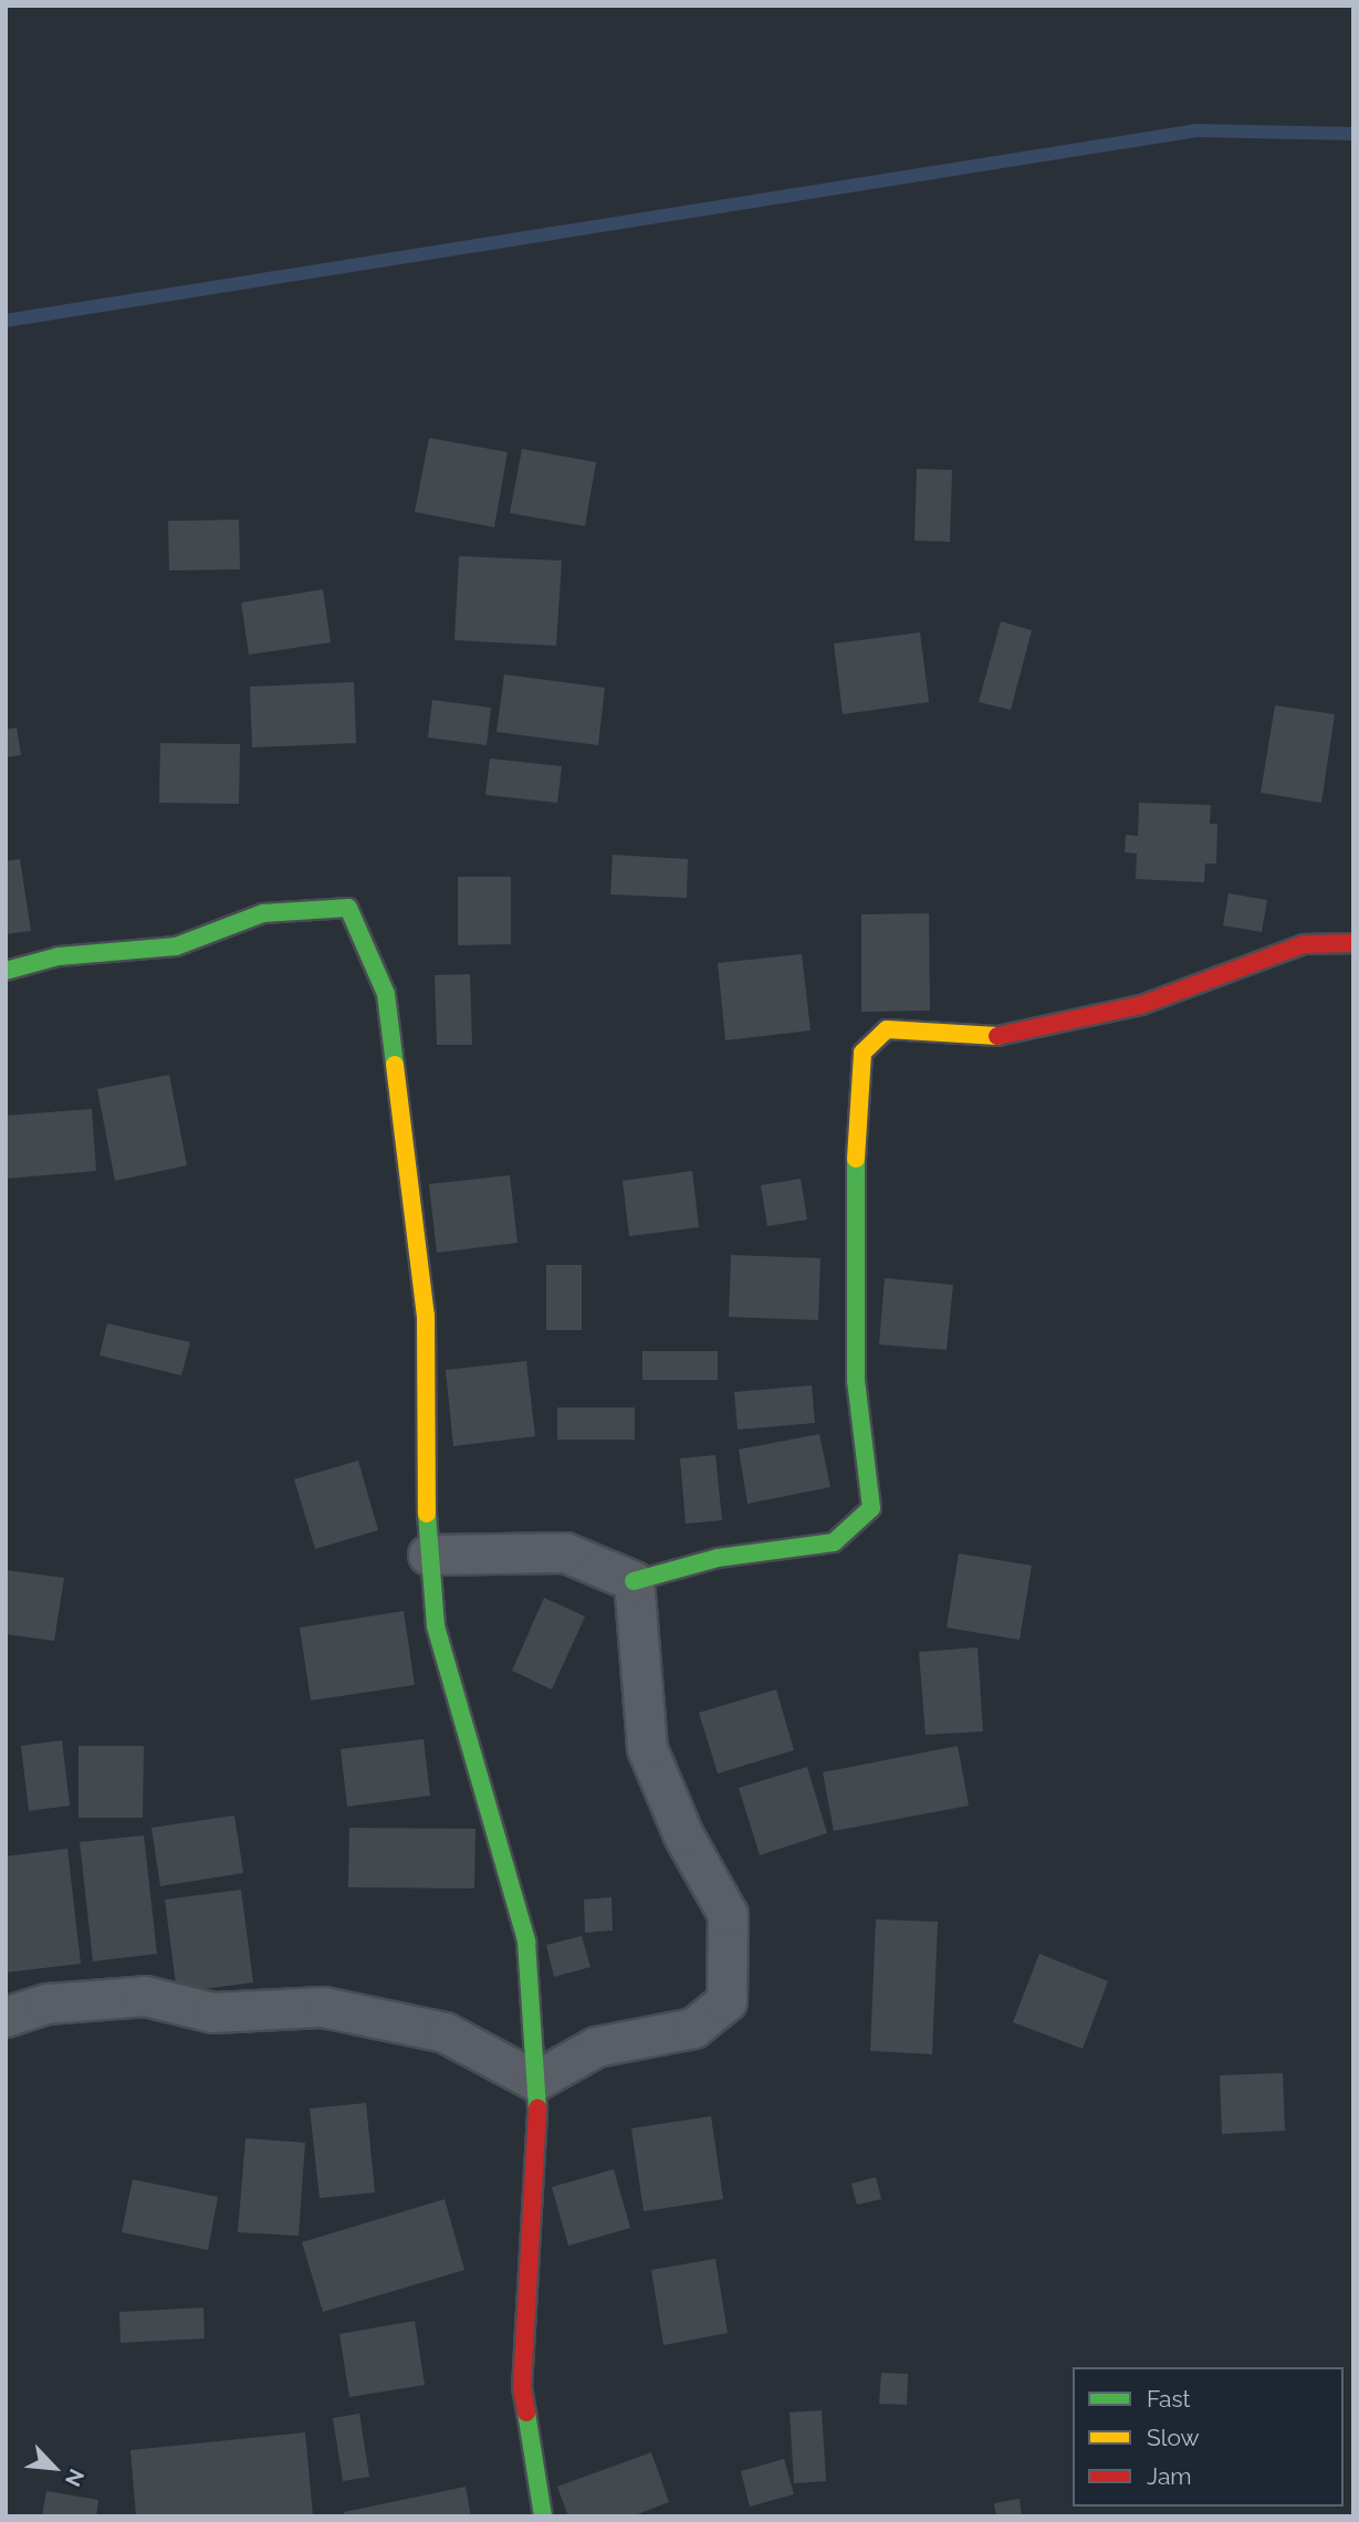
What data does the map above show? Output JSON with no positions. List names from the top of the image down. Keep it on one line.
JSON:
{"legend":["Fast","Slow","Jam"],"north":"bottom right"}
